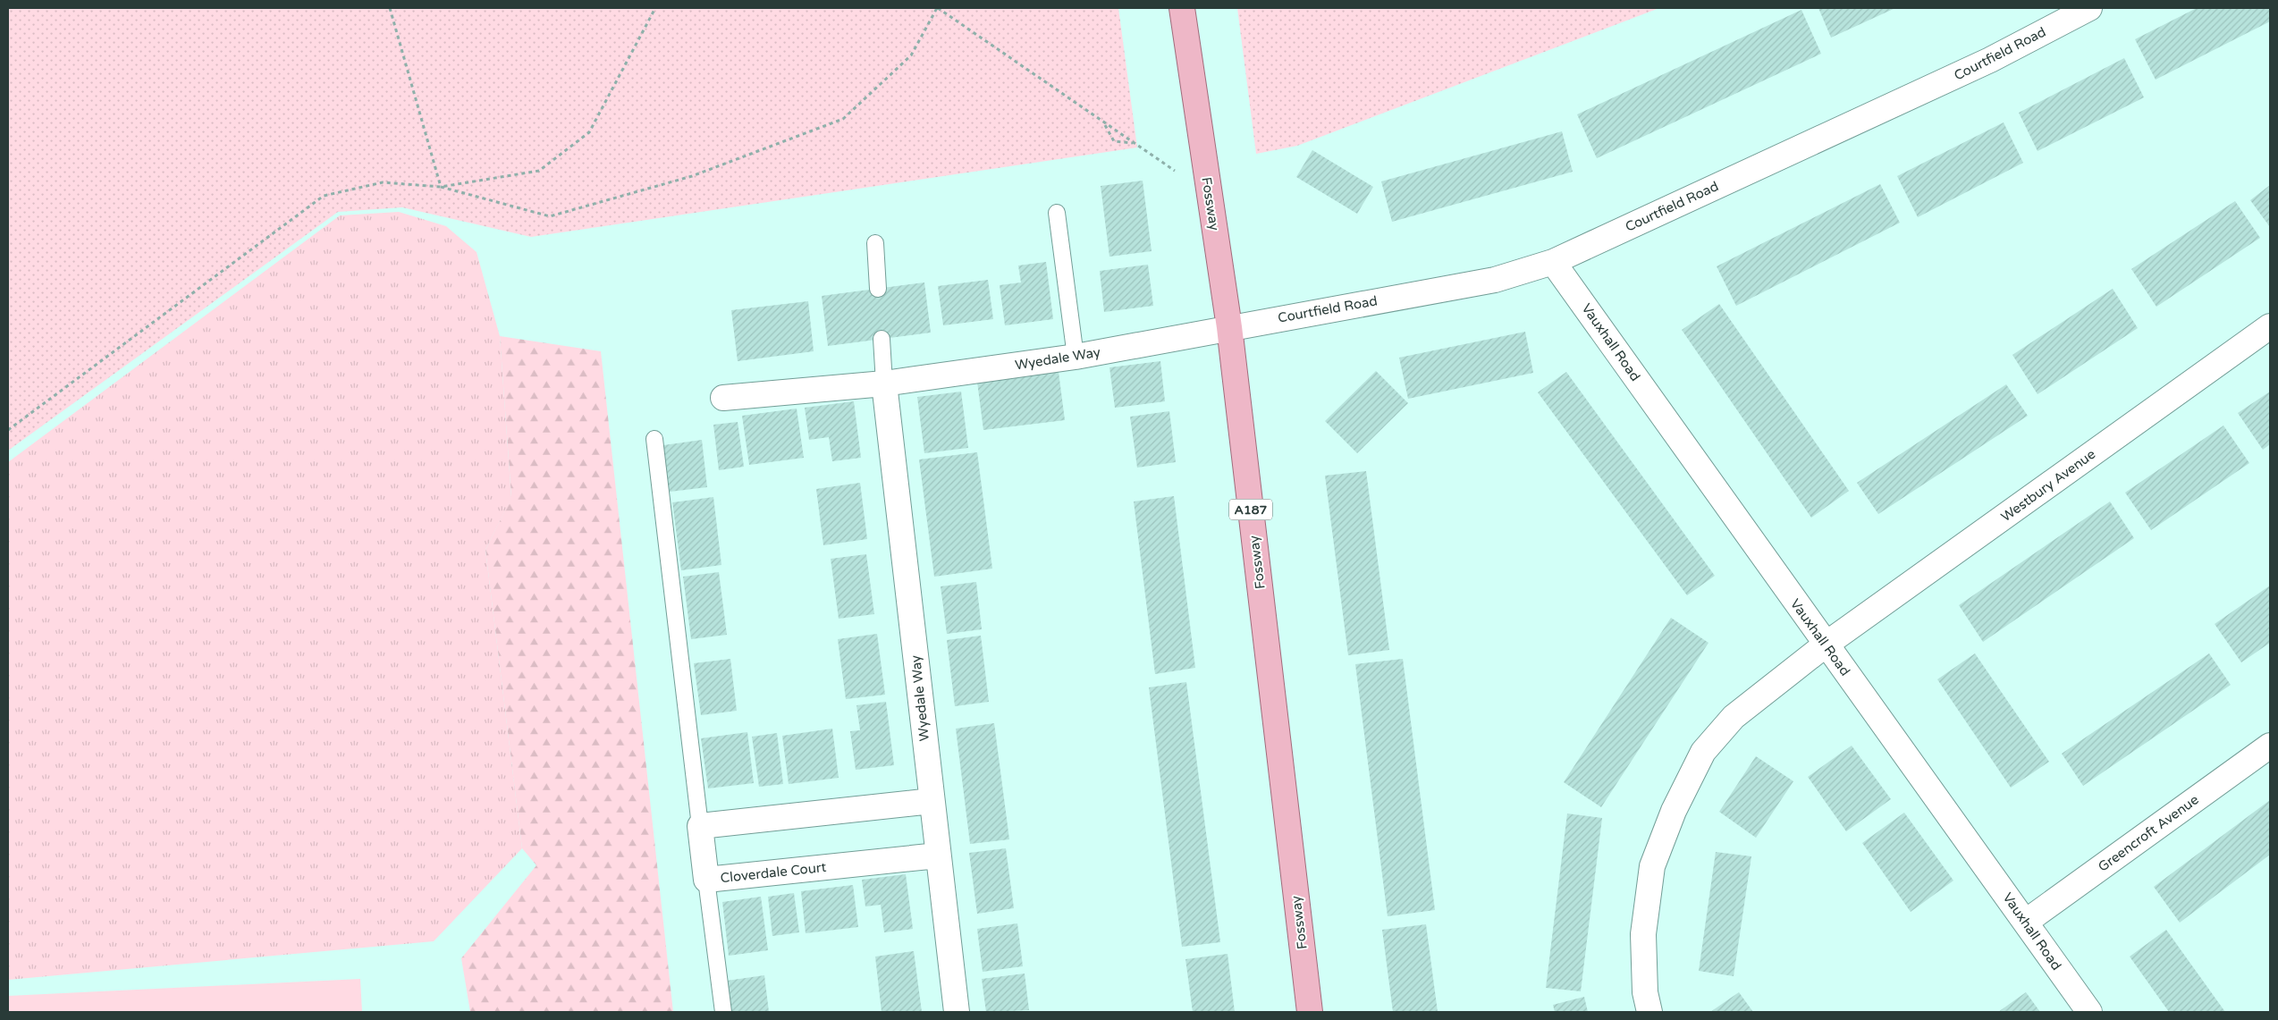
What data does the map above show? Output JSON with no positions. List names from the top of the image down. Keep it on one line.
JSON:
{"streets":{"main road":["Fossway","A187"],"street":["Courtfield Road","Vauxhall Road","Wyedale Way","Westbury Avenue","Greencroft Avenue","Cloverdale Court"]},"crossings":[["Courtfield Road","Fossway"],["Courtfield Road","Vauxhall Road"],["Courtfield Road","Wyedale Way"],["Fossway","Wyedale Way"],["Vauxhall Road","Westbury Avenue"],["Vauxhall Road","Greencroft Avenue"],["Wyedale Way","Cloverdale Court"]]}
